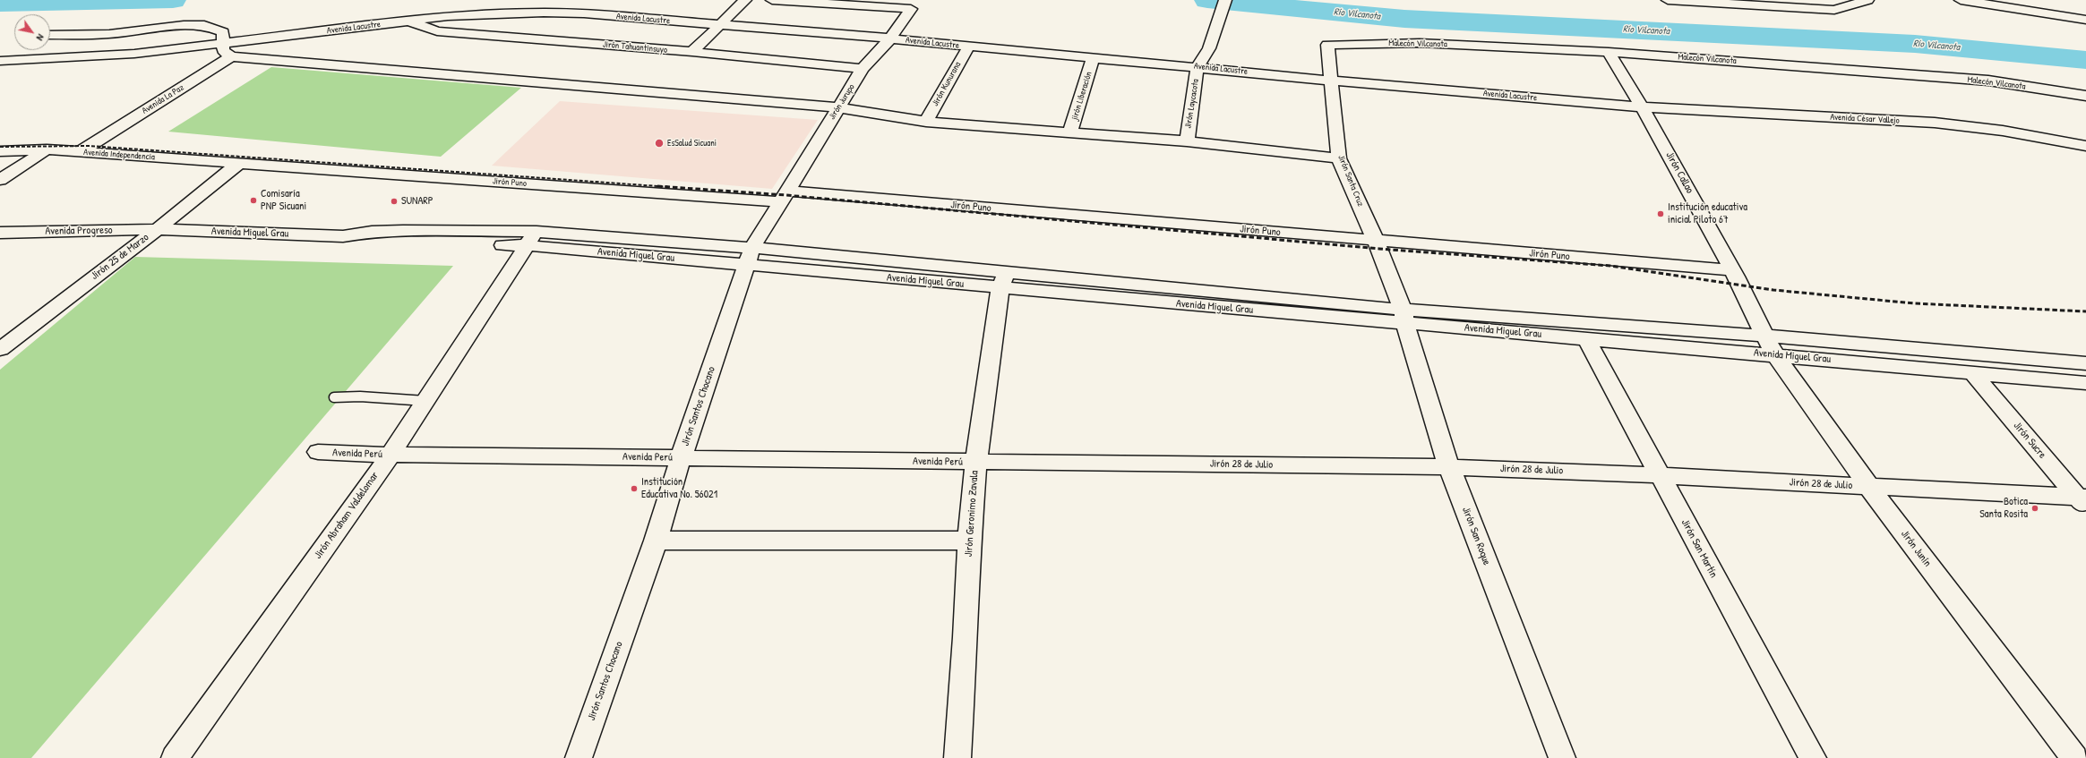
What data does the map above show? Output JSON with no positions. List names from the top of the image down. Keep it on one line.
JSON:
{"streets":{"street":["Avenida Lacustre","Malecón Vilcanota","Jirón Tahuantinsuyo","Jirón Kunurana","jirón Liberación","Avenida La Paz","Jirón Jurupo","Jirón Laycacota","Avenida César Vallejo","Avenida Independencia","Jirón Callao","Jirón Santa Cruz","Jirón Puno","Avenida Progreso","Avenida Miguel Grau","Jirón 25 de Marzo","Jirón Santos Chocano","Jirón Sucre","Avenida Perú","Jirón 28 de Julio","Jirón Geronimo Zavala","Jirón Abraham Valdelomar","Jirón San Roque","Jirón San Martín","Jirón Junín"]},"crossings":[["Avenida Lacustre","Jirón Tahuantinsuyo"],["Avenida Lacustre","Jirón Kunurana"],["Avenida Lacustre","jirón Liberación"],["Avenida Lacustre","Jirón Jurupo"],["Avenida Lacustre","Jirón Laycacota"],["Avenida Lacustre","Avenida César Vallejo"],["Avenida Lacustre","Jirón Callao"],["Avenida Lacustre","Jirón Santa Cruz"],["Malecón Vilcanota","Jirón Callao"],["Malecón Vilcanota","Jirón Santa Cruz"],["Jirón Tahuantinsuyo","Jirón Jurupo"],["Avenida La Paz","Avenida Independencia"],["Jirón Jurupo","Jirón Puno"],["Jirón Jurupo","Jirón Santos Chocano"],["Avenida César Vallejo","Jirón Callao"],["Avenida Independencia","Jirón Puno"],["Avenida Independencia","Jirón 25 de Marzo"],["Jirón Callao","Jirón Puno"],["Jirón Callao","Avenida Miguel Grau"],["Jirón Callao","Jirón Junín"],["Jirón Santa Cruz","Jirón Puno"],["Jirón Santa Cruz","Avenida Miguel Grau"],["Jirón Santa Cruz","Jirón San Roque"],["Jirón Puno","Jirón 25 de Marzo"],["Jirón Puno","Jirón Santos Chocano"],["Avenida Progreso","Avenida Miguel Grau"],["Avenida Progreso","Jirón 25 de Marzo"],["Avenida Miguel Grau","Jirón 25 de Marzo"],["Avenida Miguel Grau","Jirón Santos Chocano"],["Avenida Miguel Grau","Jirón Sucre"],["Avenida Miguel Grau","Jirón Geronimo Zavala"],["Avenida Miguel Grau","Jirón Abraham Valdelomar"],["Avenida Miguel Grau","Jirón San Roque"],["Avenida Miguel Grau","Jirón San Martín"],["Avenida Miguel Grau","Jirón Junín"],["Jirón Santos Chocano","Avenida Perú"],["Jirón Sucre","Jirón 28 de Julio"],["Avenida Perú","Jirón 28 de Julio"],["Avenida Perú","Jirón Geronimo Zavala"],["Avenida Perú","Jirón Abraham Valdelomar"],["Jirón 28 de Julio","Jirón Geronimo Zavala"],["Jirón 28 de Julio","Jirón San Roque"],["Jirón 28 de Julio","Jirón San Martín"],["Jirón 28 de Julio","Jirón Junín"]],"water":["Río Vilcanota"],"places":["EsSalud Sicuani","Comisaría PNP Sicuani","SUNARP","Institución educativa inicial Piloto 67","Institución Educativa No. 56021","Botica Santa Rosita"],"north":"bottom right"}
